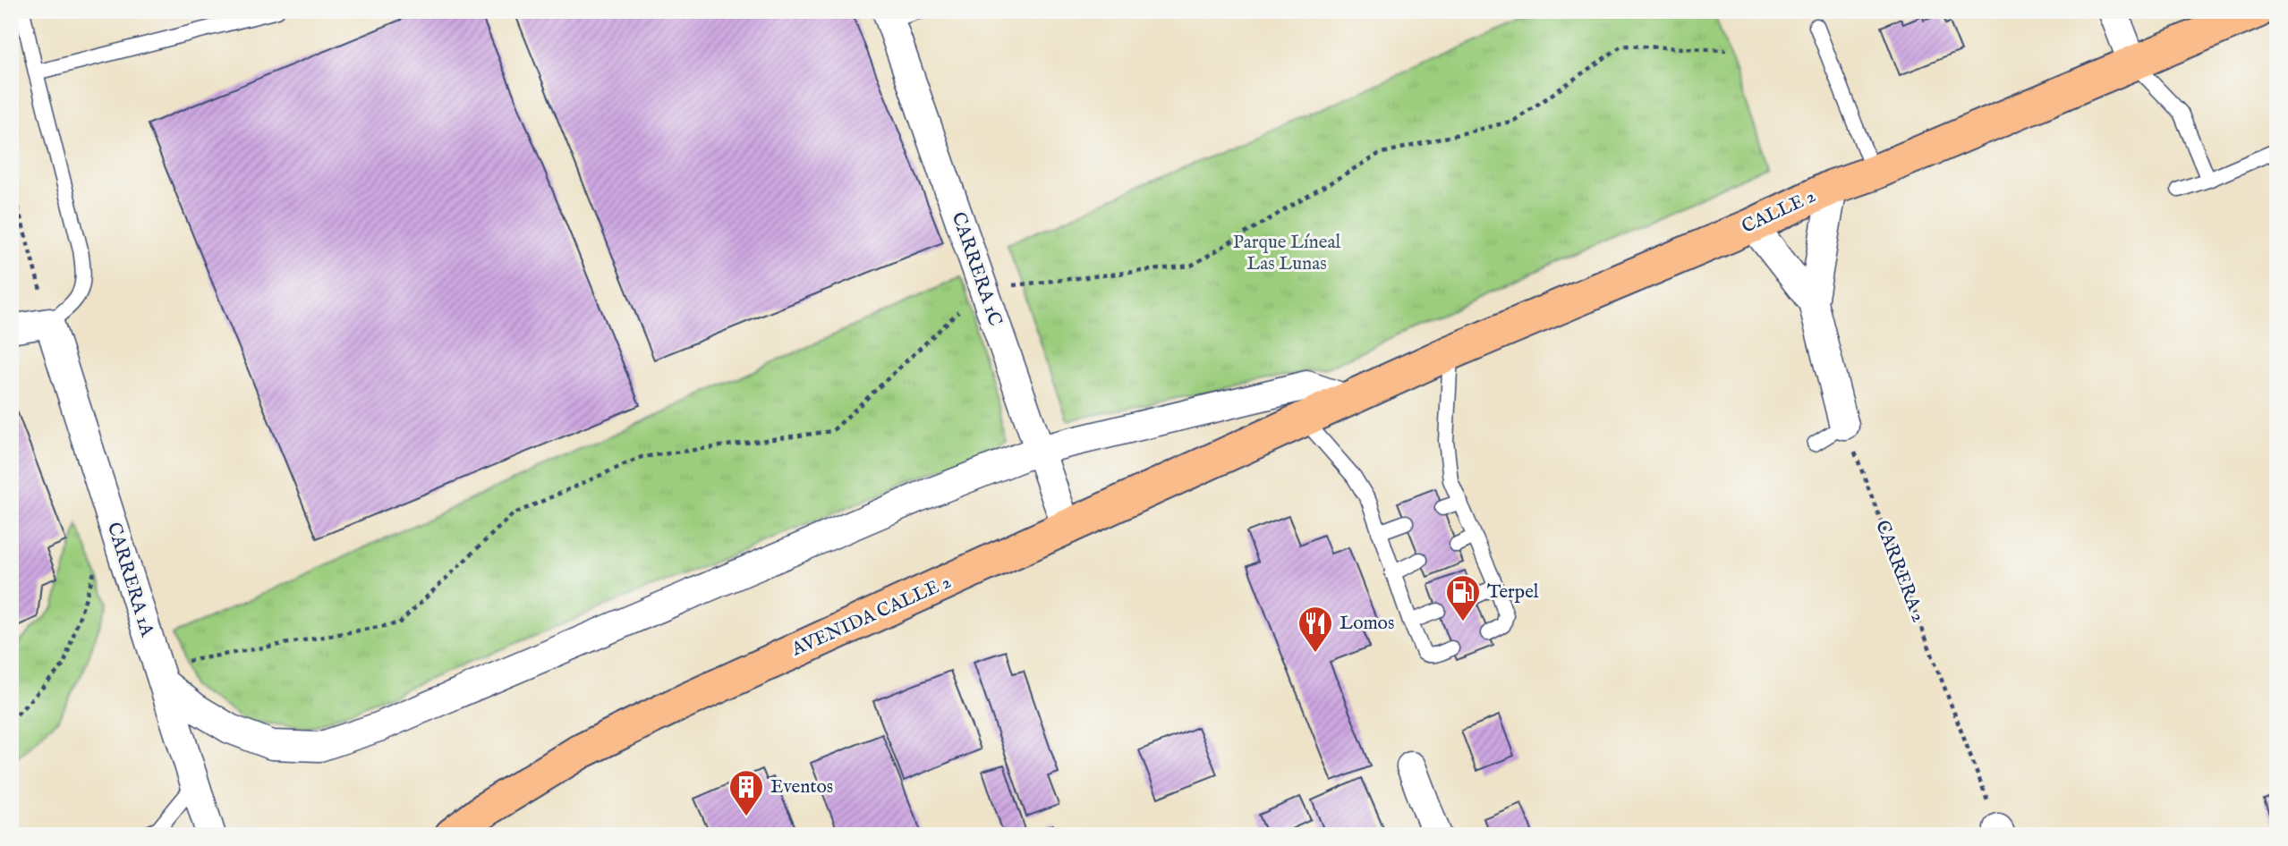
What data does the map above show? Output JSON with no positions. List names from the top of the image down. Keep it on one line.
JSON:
{"streets":{"main road":["CALLE 2","AVENIDA CALLE 2"],"street":["CARRERA 1C","CARRERA 1A"],"path":["CARRERA 2"]},"crossings":[["CALLE 2","AVENIDA CALLE 2"],["CARRERA 1C","AVENIDA CALLE 2"]],"parks":["Parque Líneal Las Lunas"],"places":{"fuel station":["Terpel"],"restaurant":["Lomos"],"building":["Eventos"]}}
